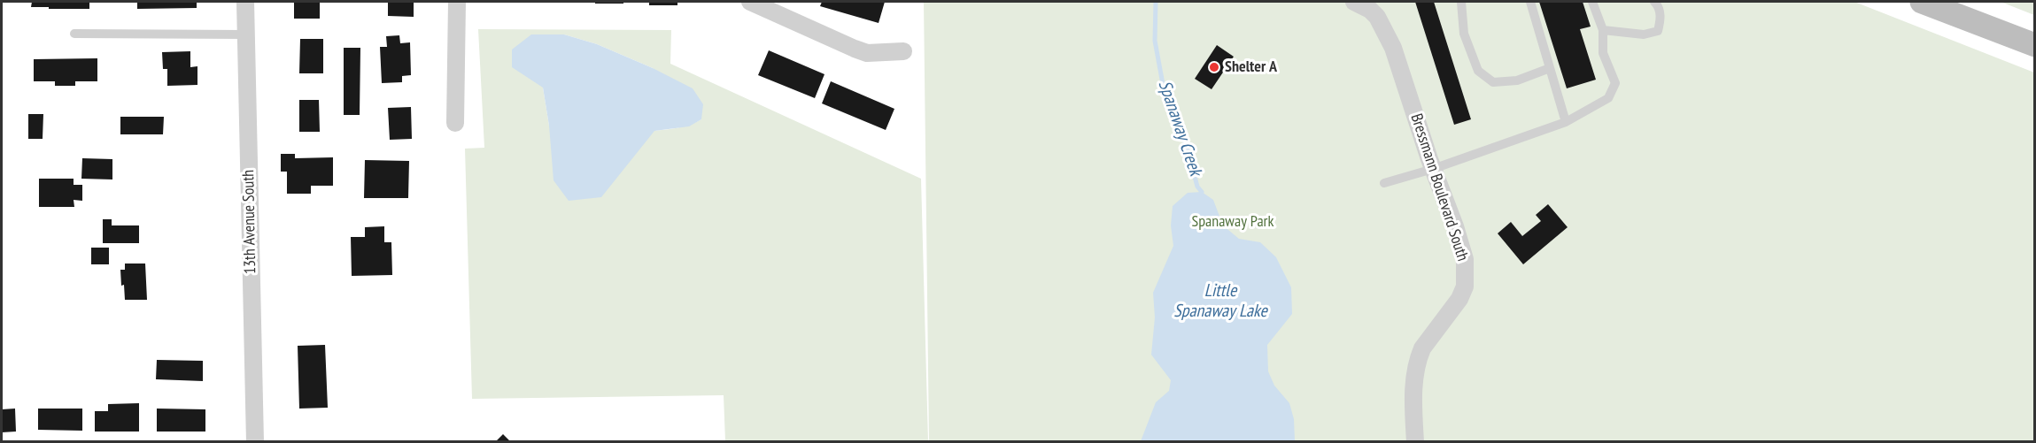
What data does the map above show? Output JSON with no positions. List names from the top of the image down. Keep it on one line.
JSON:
{"streets":{"street":["Bressmann Boulevard South","13th Avenue South"]},"water":["Spanaway Creek","Little Spanaway Lake"],"parks":["Spanaway Park"],"places":["Shelter A"]}
